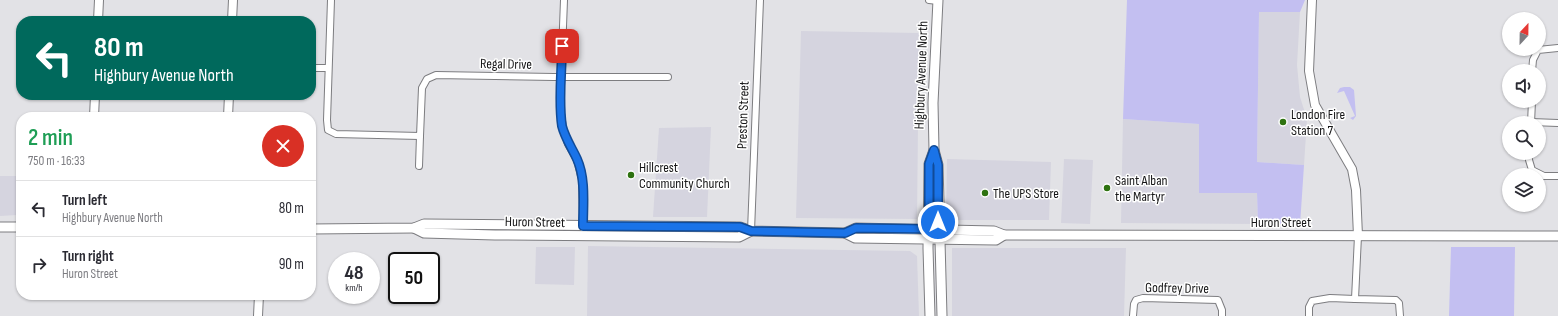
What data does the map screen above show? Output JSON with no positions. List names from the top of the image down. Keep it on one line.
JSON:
{"streets":{"main road":["Highbury Avenue North","Huron Street"],"street":["Regal Drive","Preston Street","Godfrey Drive"]},"crossings":[["Highbury Avenue North","Huron Street"],["Preston Street","Huron Street"]],"places":["London Fire Station 7","Hillcrest Community Church","Saint Alban the Martyr","The UPS Store"],"north":"top","page":{"turn":["80 m","Highbury Avenue North"],"heading":["2 min","750 m · 16:33"],"list":[{"name":"Turn left","note":"Highbury Avenue North","value":"80 m"},{"name":"Turn right","note":"Huron Street","value":"90 m"}],"speed":"48 km/h","limit":"50"}}
